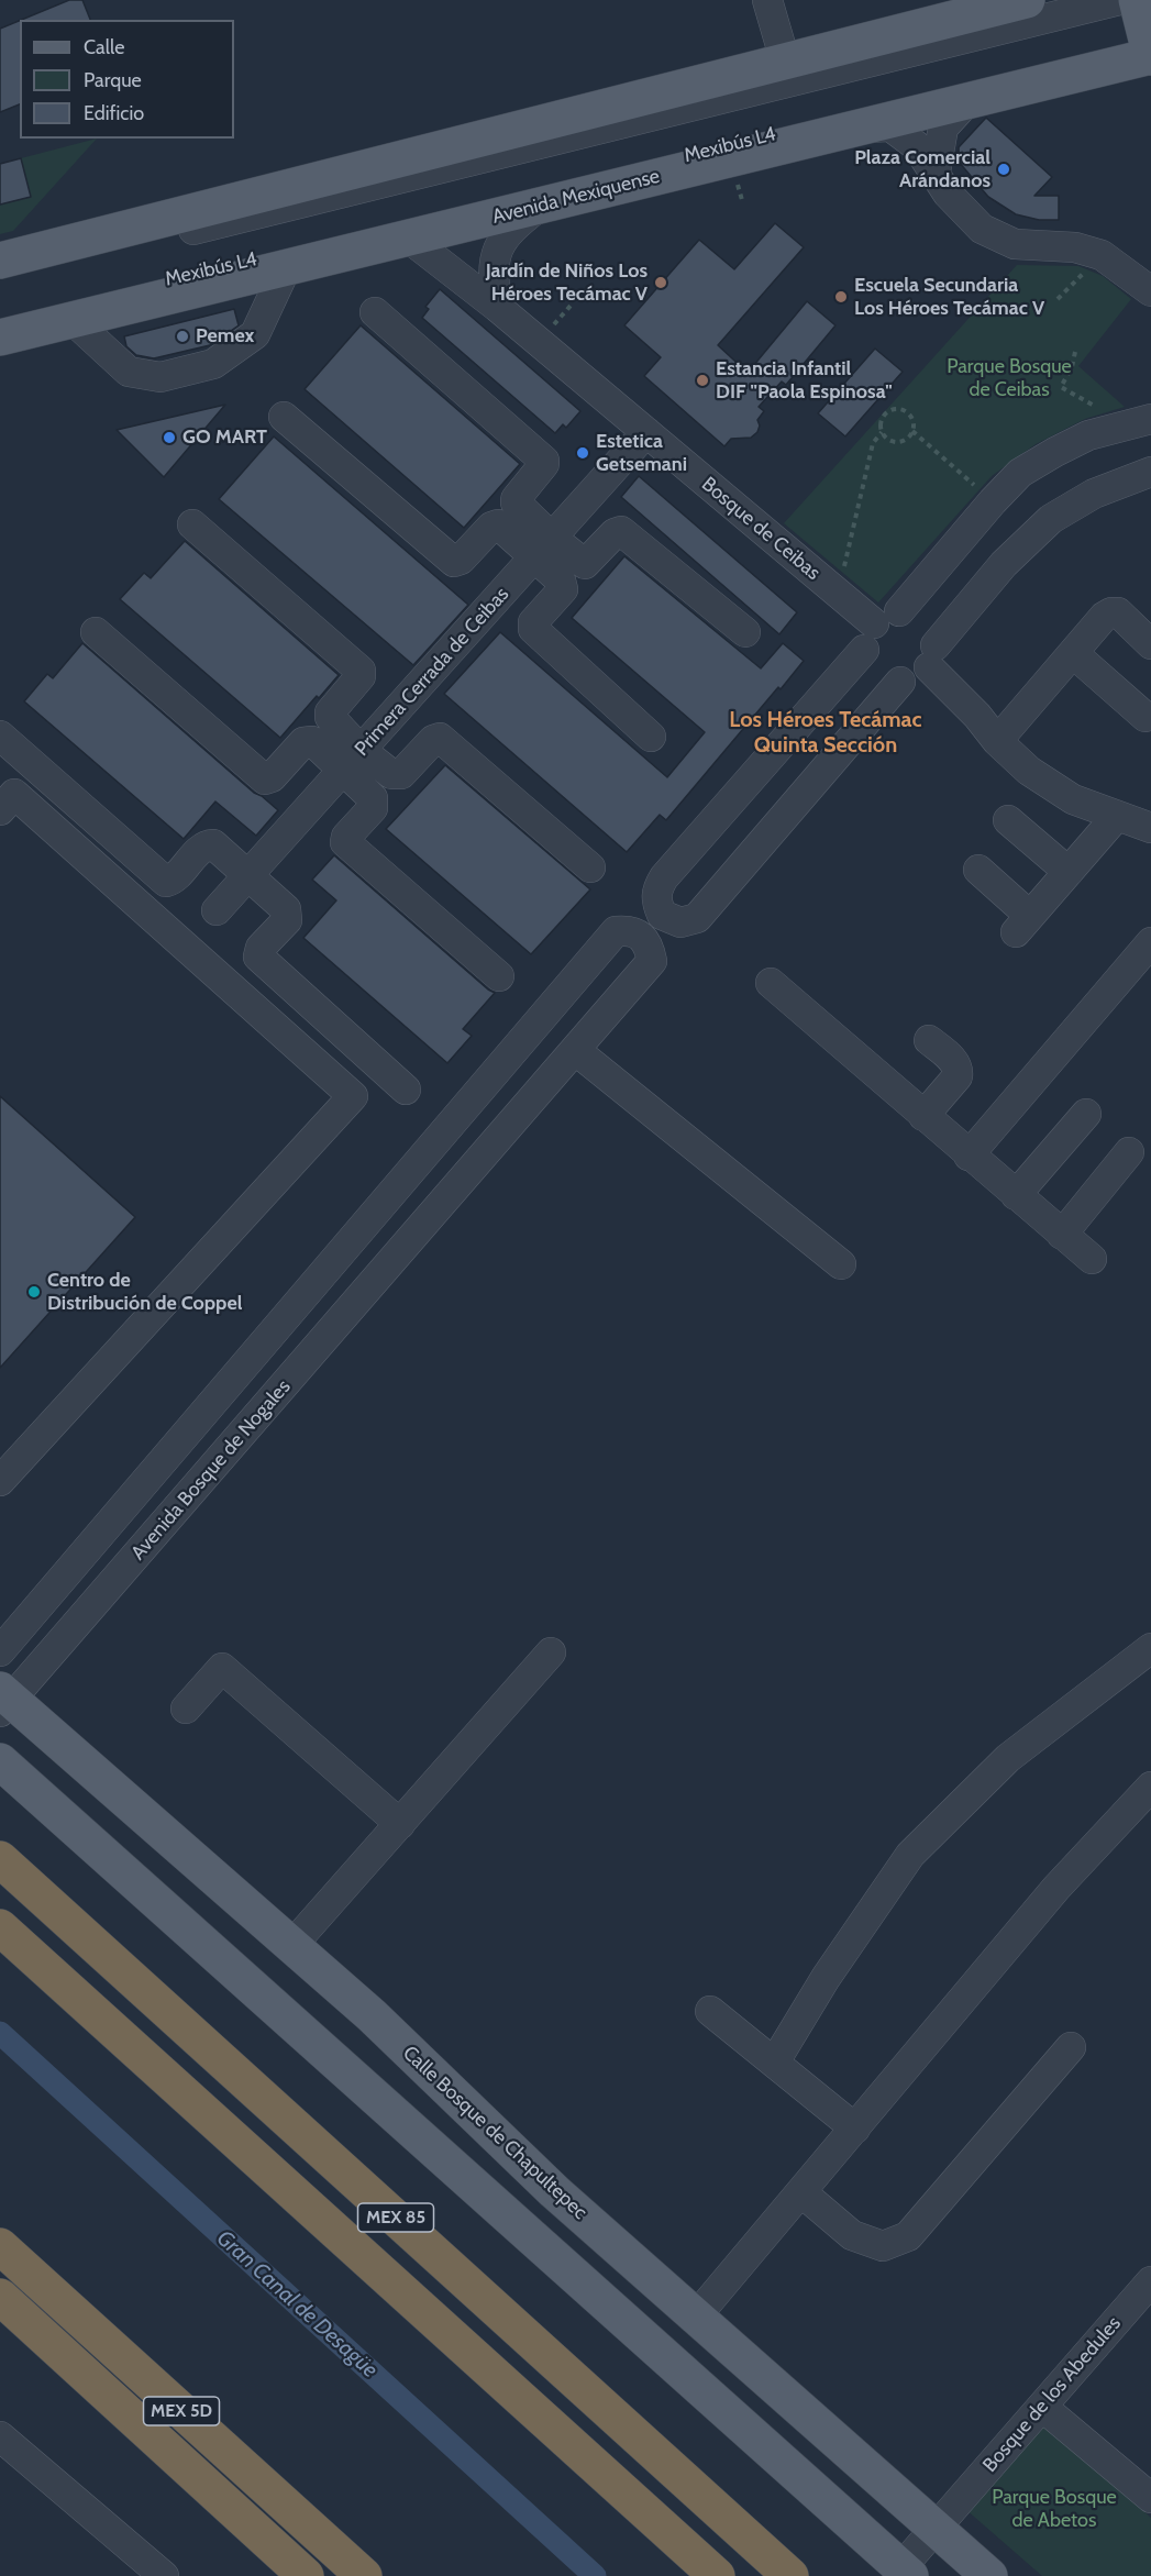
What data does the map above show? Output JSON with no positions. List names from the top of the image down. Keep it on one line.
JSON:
{"streets":{"highway":["MEX 85","MEX 5D"],"main road":["Avenida Mexiquense","Calle Bosque de Chapultepec"],"street":["Mexibús L4","Bosque de Ceibas","Primera Cerrada de Ceibas","Avenida Bosque de Nogales","Bosque de los Abedules"]},"crossings":[["Mexibús L4","Avenida Mexiquense"],["Avenida Mexiquense","Bosque de Ceibas"],["Bosque de Ceibas","Primera Cerrada de Ceibas"],["Avenida Bosque de Nogales","Calle Bosque de Chapultepec"],["Calle Bosque de Chapultepec","Bosque de los Abedules"]],"districts":["Los Héroes Tecámac Quinta Sección"],"water":["Gran Canal de Desagüe"],"parks":["Parque Bosque de Ceibas","Parque Bosque de Abetos"],"places":["Plaza Comercial Arándanos","Jardín de Niños Los Héroes Tecámac V","Escuela Secundaria Los Héroes Tecámac V","Pemex","Estancia Infantil DIF \"Paola Espinosa\"","GO MART","Estetica Getsemani","Centro de Distribución de Coppel"],"legend":["Calle","Parque","Edificio"]}
